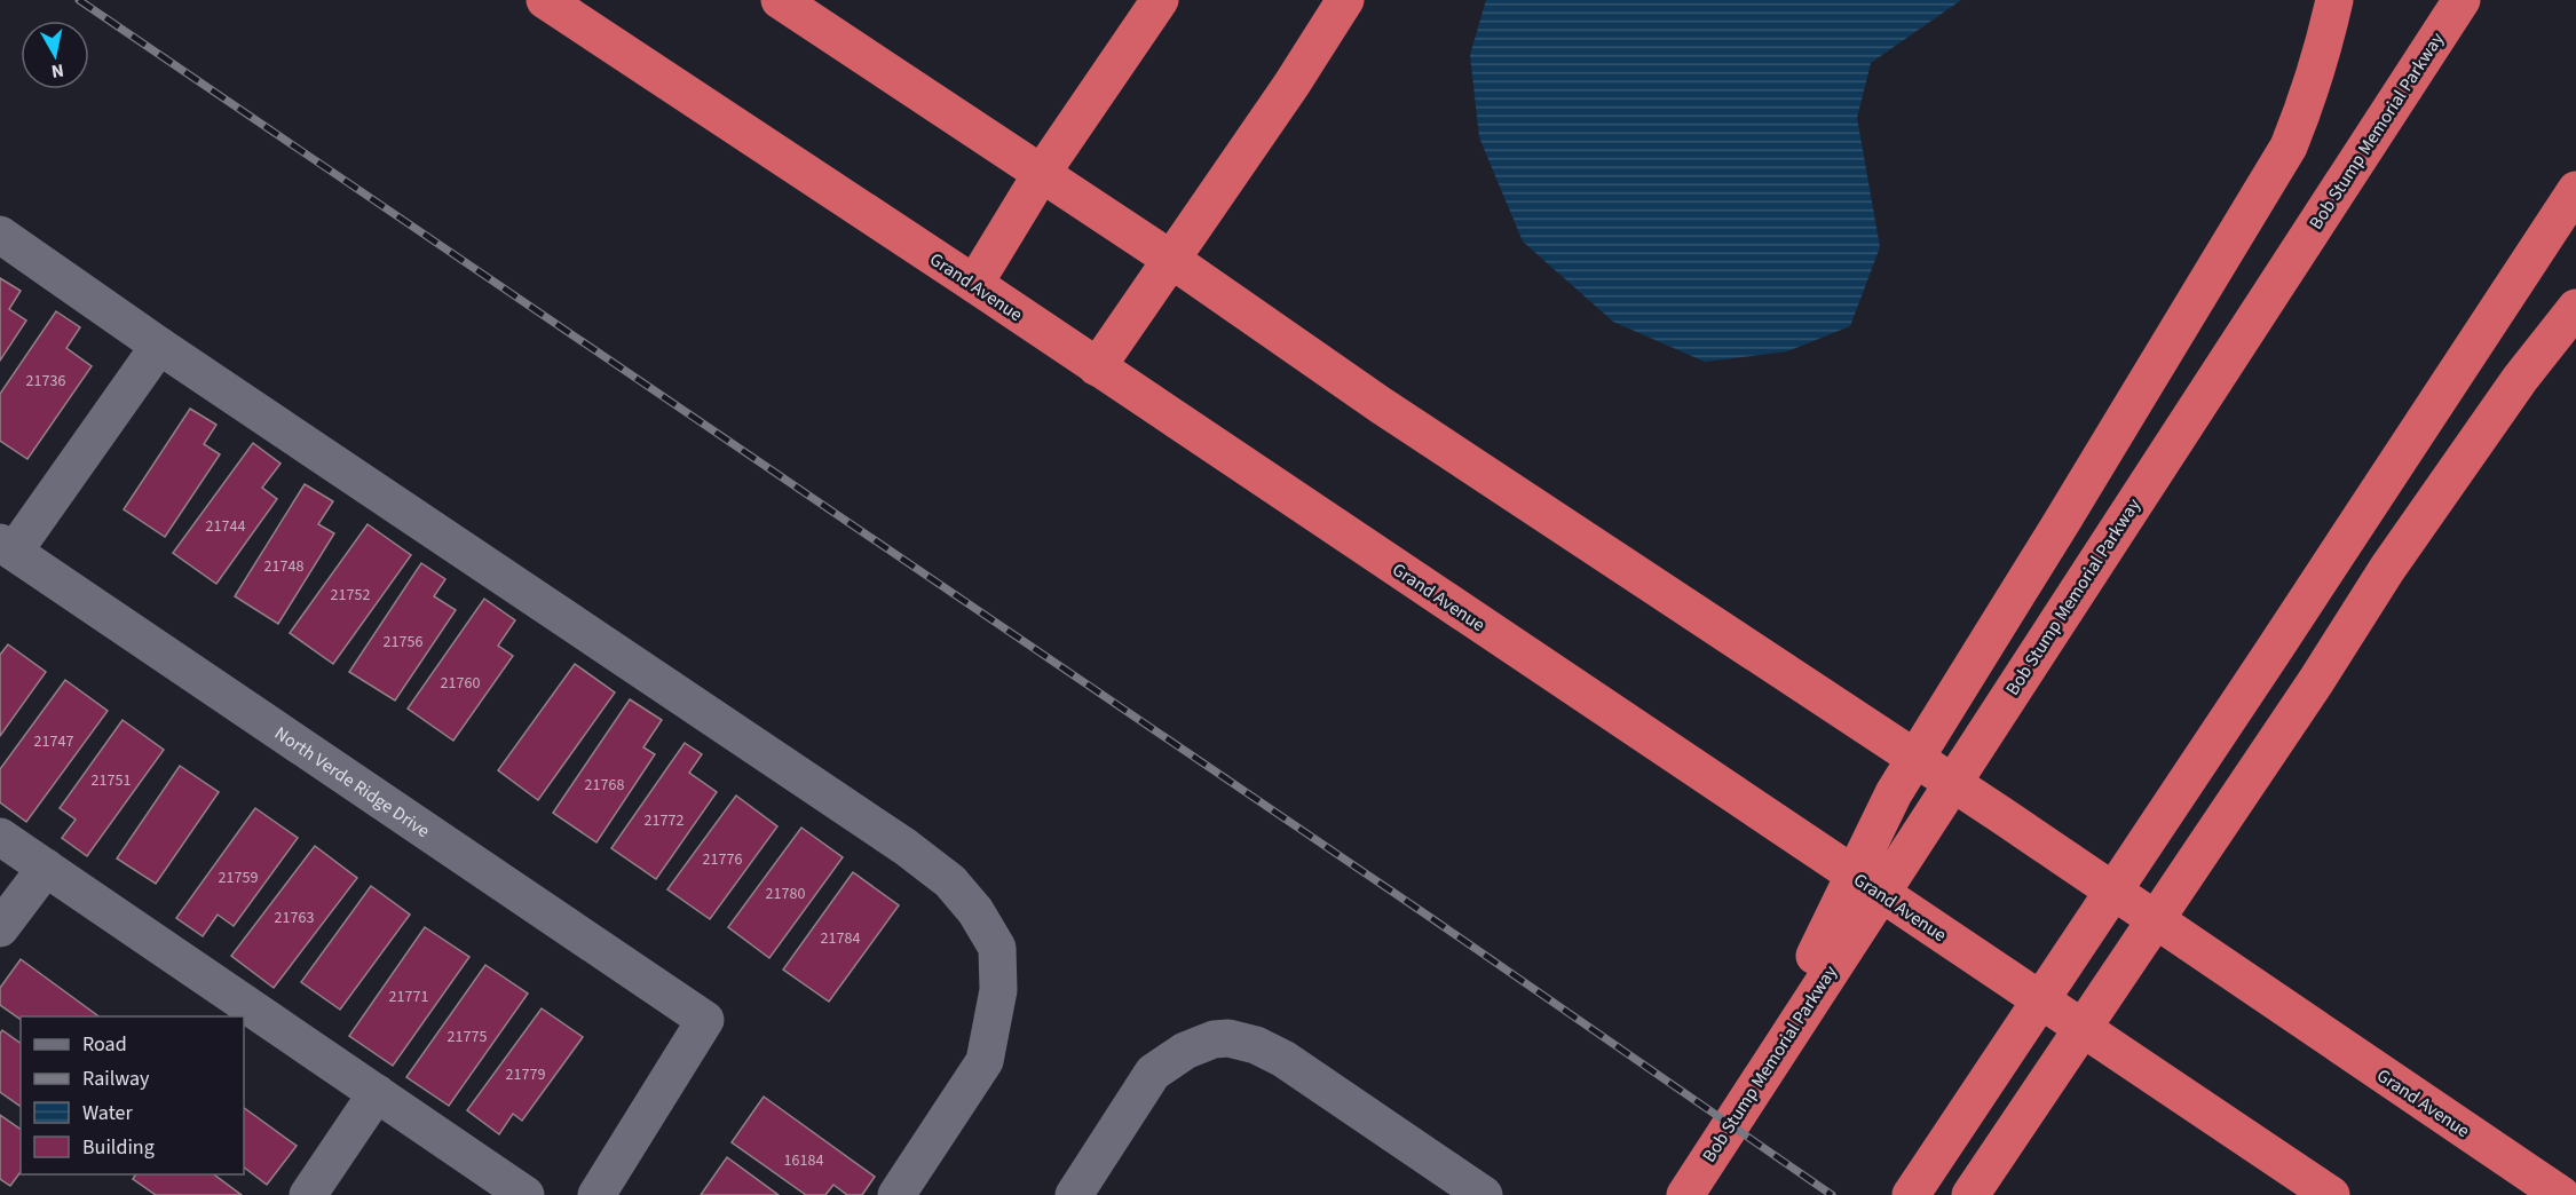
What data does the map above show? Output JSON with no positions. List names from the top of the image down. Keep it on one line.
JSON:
{"streets":{"highway":["Bob Stump Memorial Parkway","Grand Avenue"],"street":["North Verde Ridge Drive"]},"house_numbers":["21736","21744","21748","21752","21756","21760","21747","21751","21768","21772","21776","21759","21780","21763","21784","21771","21775","21779","16184"],"legend":["Road","Railway","Water","Building"],"north":"bottom"}
